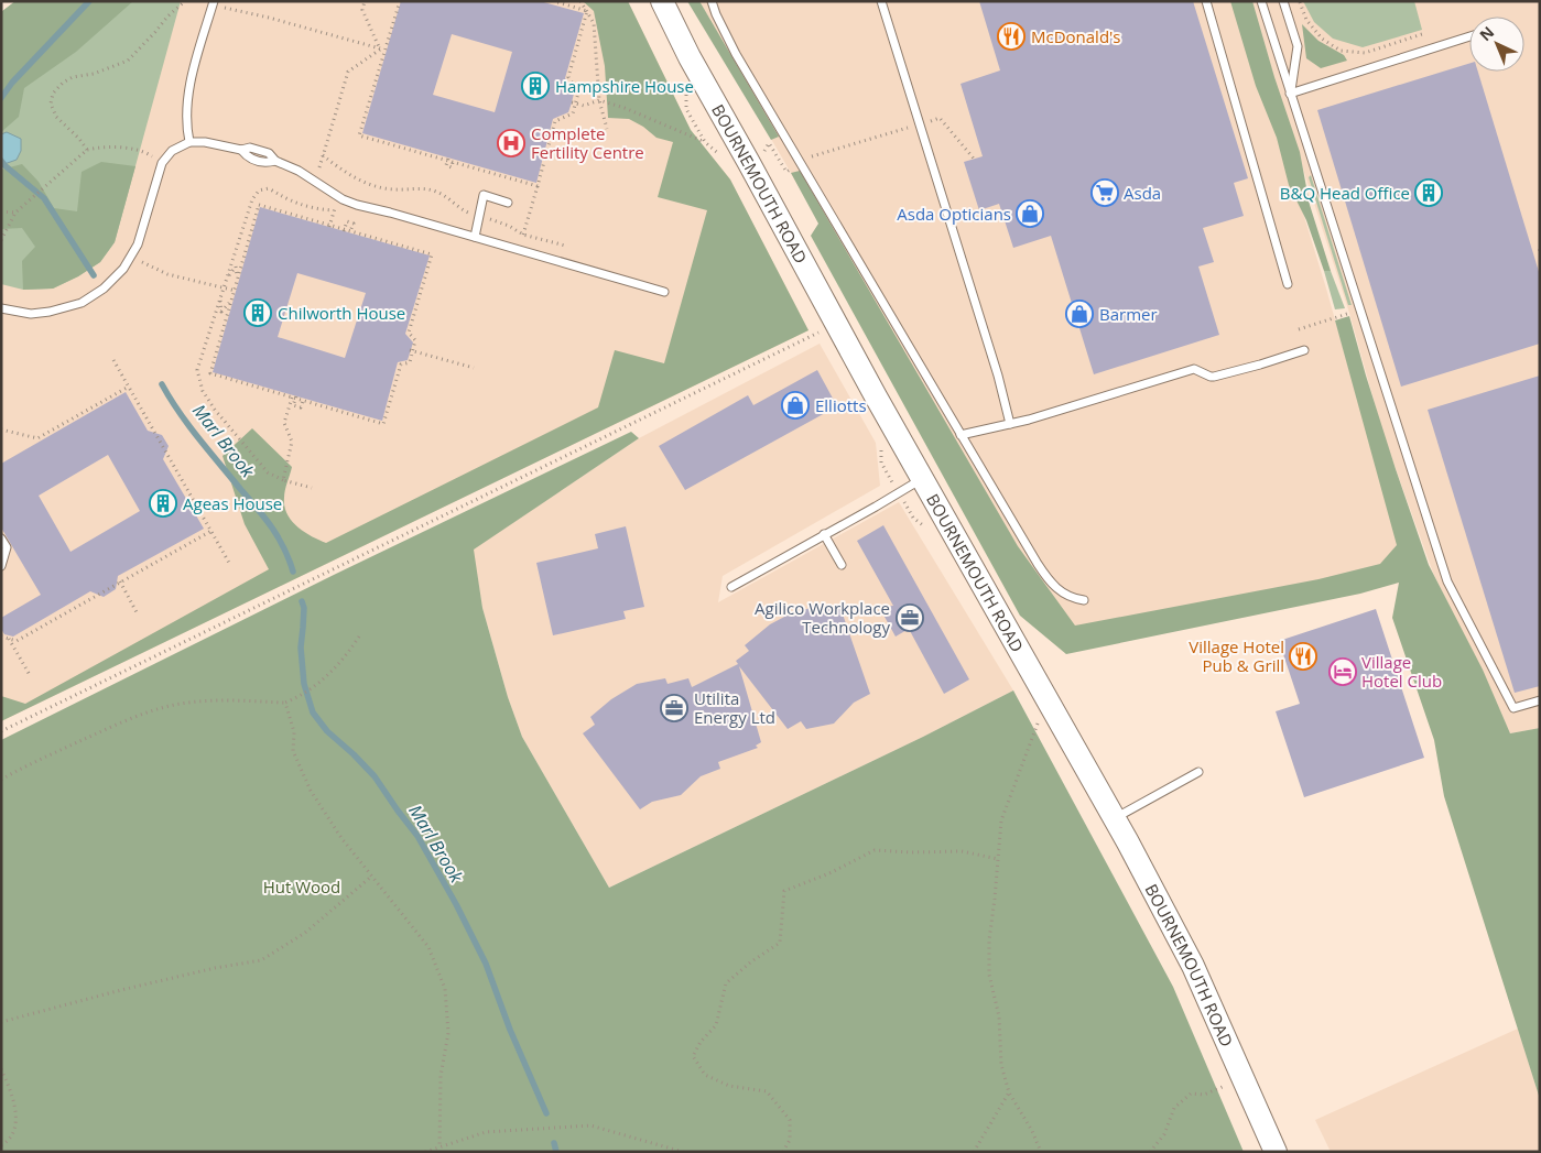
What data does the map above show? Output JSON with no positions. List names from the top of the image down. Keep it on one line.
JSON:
{"streets":{"street":["BOURNEMOUTH ROAD"]},"water":["Marl Brook"],"parks":["Hut Wood"],"places":{"restaurant":["McDonald's","Village Hotel Pub & Grill"],"building":["Hampshire House","B&Q Head Office","Chilworth House","Ageas House"],"hospital":["Complete Fertility Centre"],"supermarket":["Asda"],"shop":["Asda Opticians","Barmer","Elliotts"],"office":["Agilico Workplace Technology","Utilita Energy Ltd"],"hotel":["Village Hotel Club"]},"north":"top left"}
